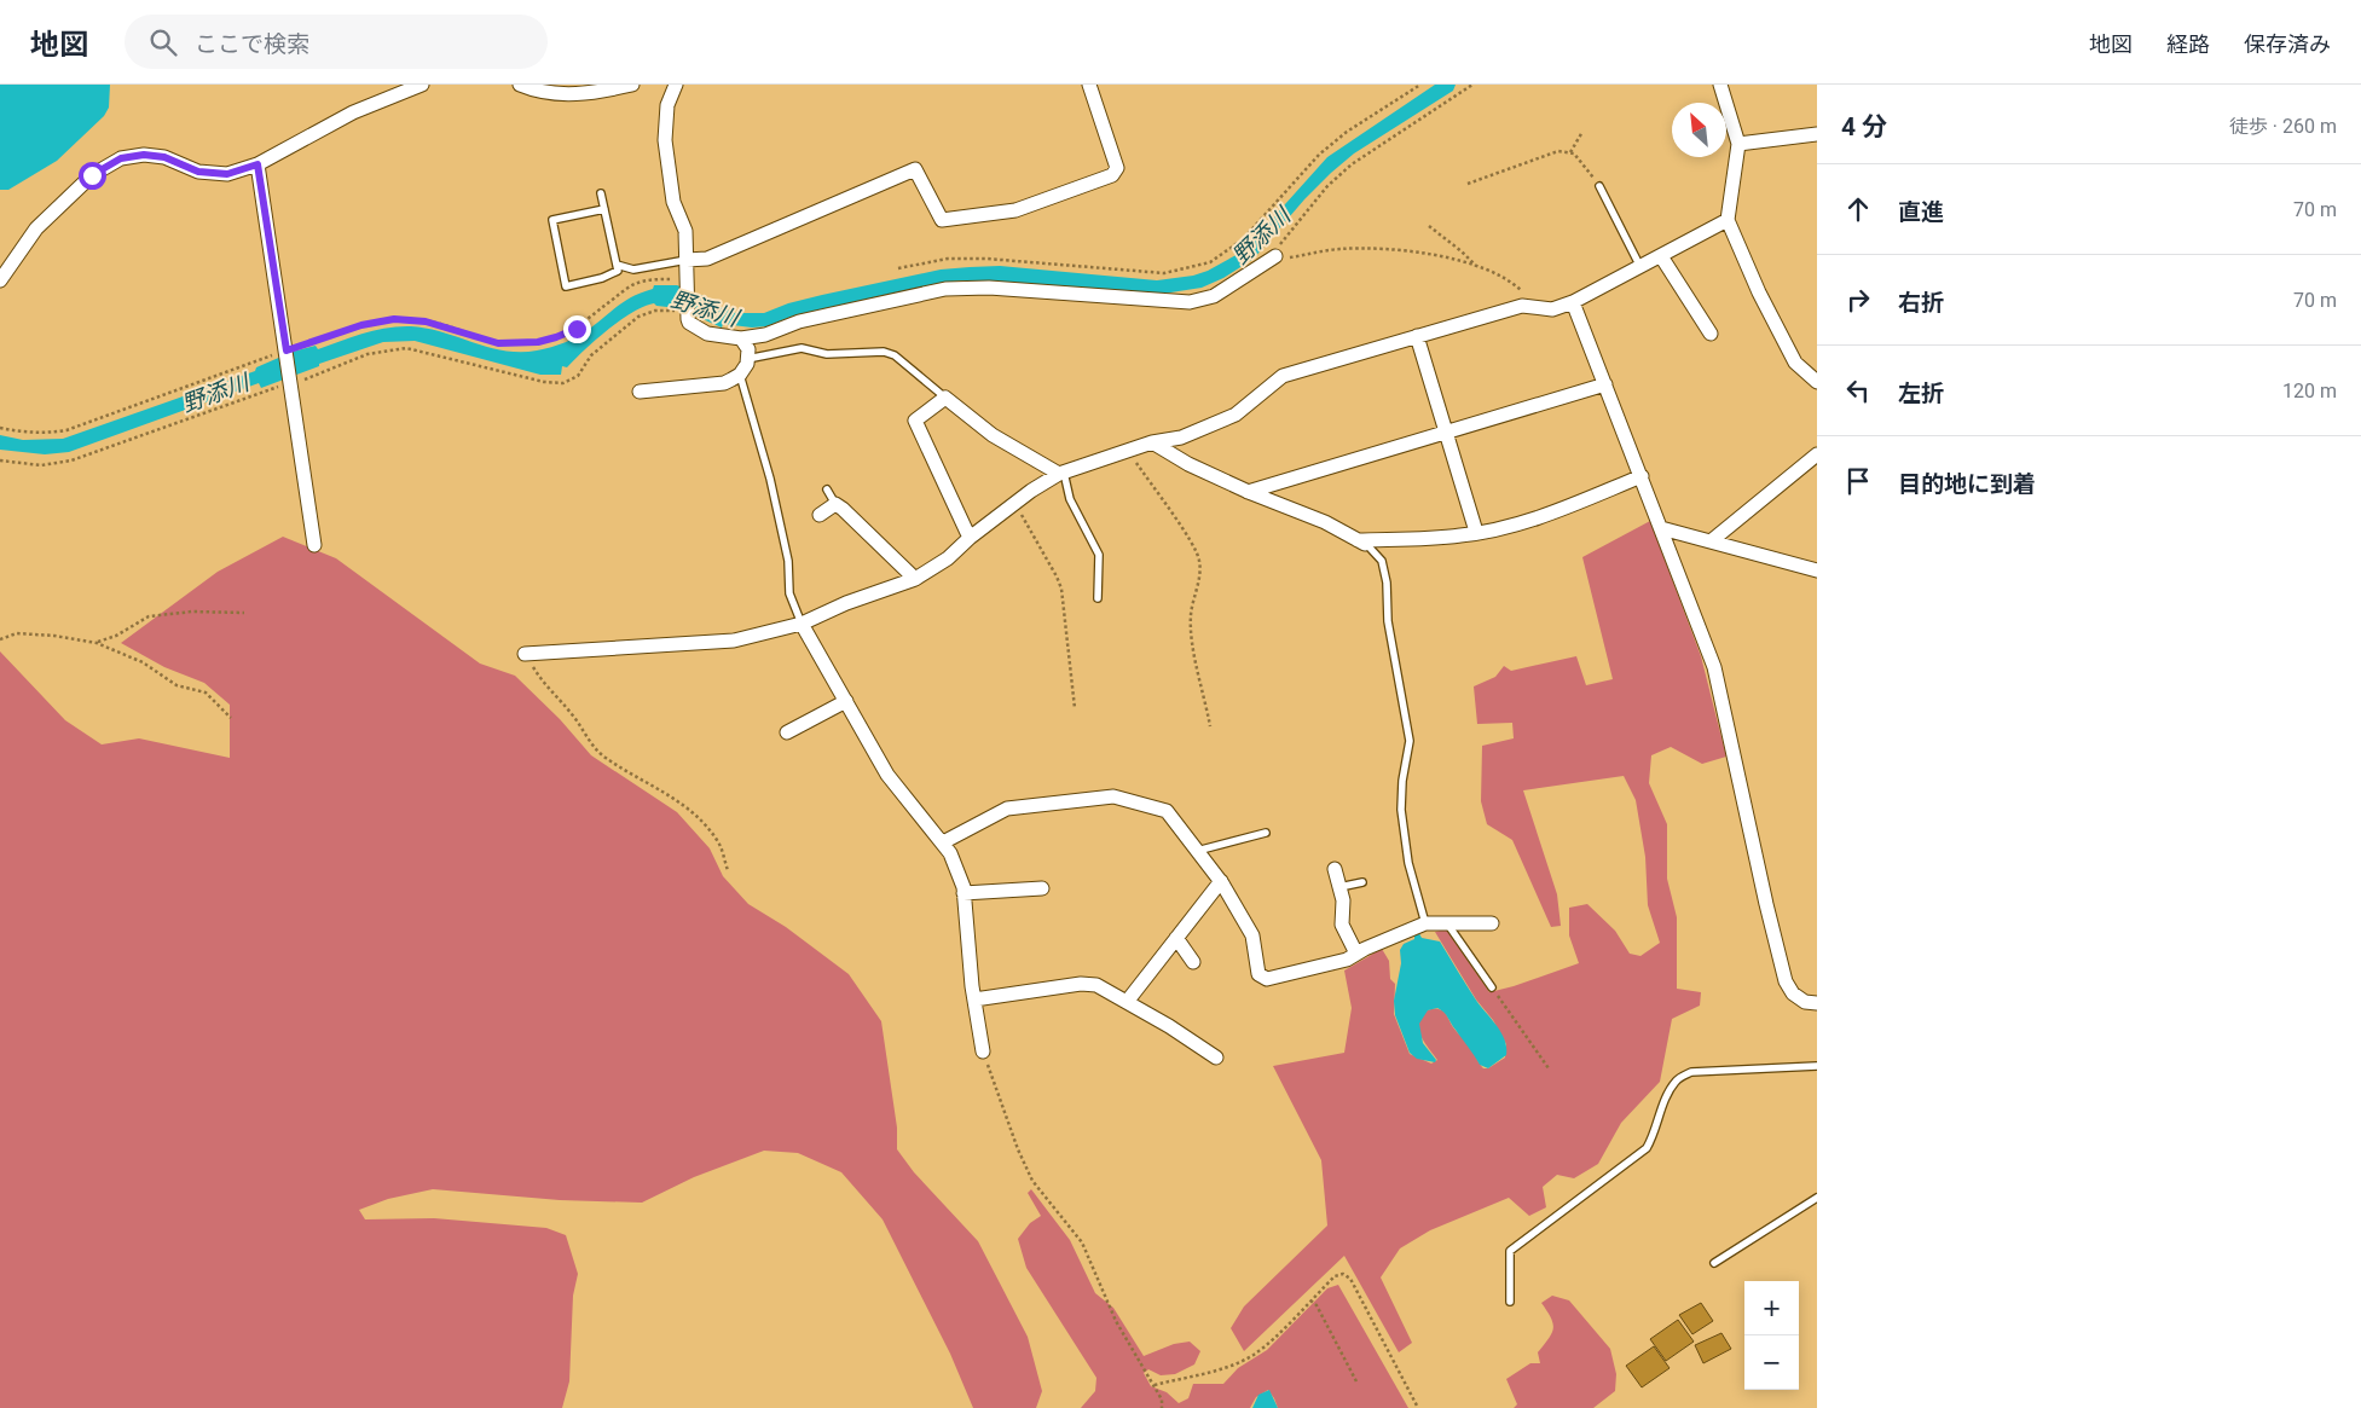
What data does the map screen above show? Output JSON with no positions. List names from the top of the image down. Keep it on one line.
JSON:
{"water":["野添川"],"north":"top left","page":{"header":"地図","search":"ここで検索","nav":["地図","経路","保存済み"],"heading":["4 分","徒歩 · 260 m"],"list":[["直進","70 m"],["右折","70 m"],["左折","120 m"],"目的地に到着"],"map_buttons":["+","−"]}}
